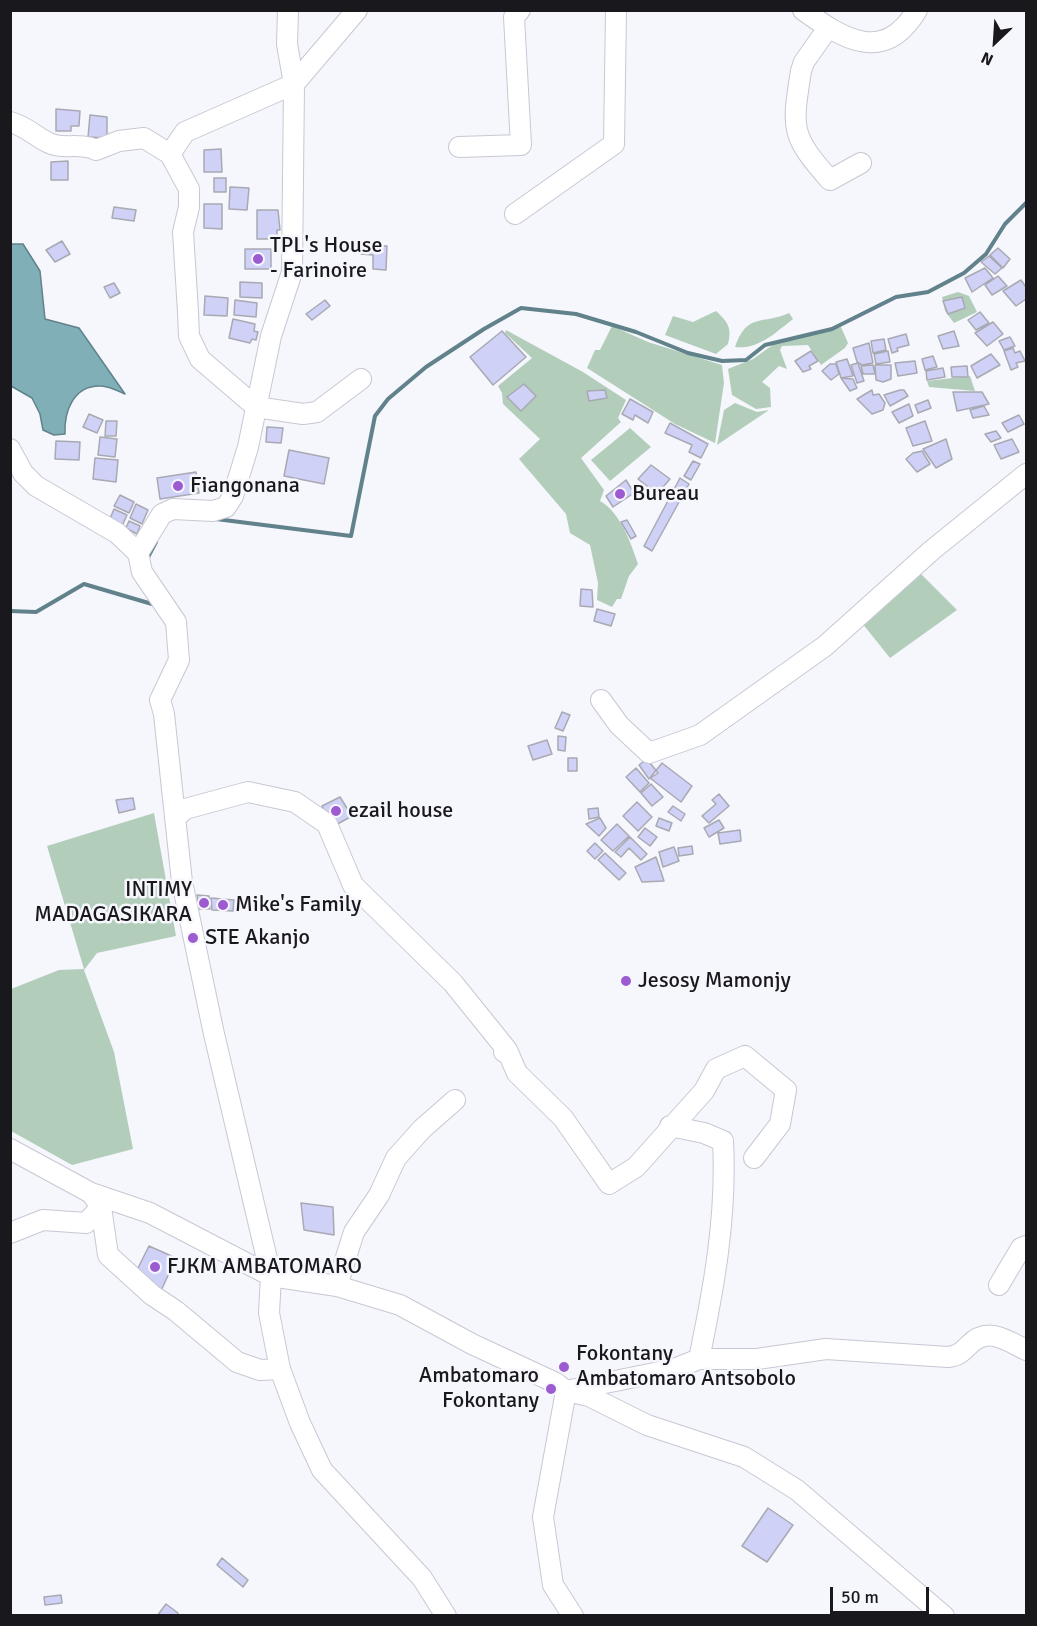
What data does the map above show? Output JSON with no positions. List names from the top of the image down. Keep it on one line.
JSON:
{"places":["TPL's House - Farinoire","Fiangonana","Bureau","ezail house","INTIMY MADAGASIKARA","Mike's Family","STE Akanjo","Jesosy Mamonjy","FJKM AMBATOMARO","Fokontany Ambatomaro Antsobolo","Ambatomaro Fokontany"],"scale_bar":"50 m","north":"bottom left"}
